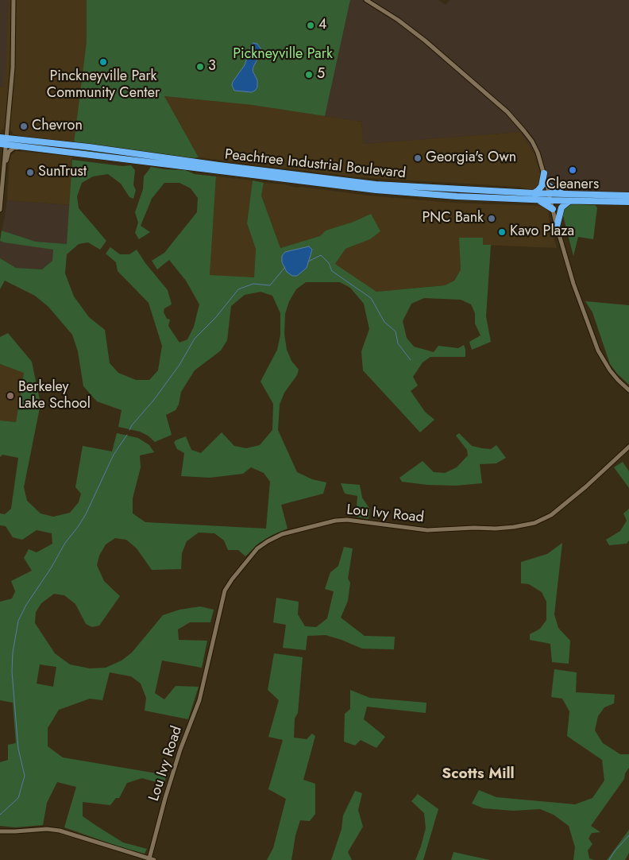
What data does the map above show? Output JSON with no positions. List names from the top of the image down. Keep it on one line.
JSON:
{"streets":{"highway":["Peachtree Industrial Boulevard"],"street":["Lou Ivy Road"]},"districts":["Scotts Mill"],"parks":["Pickneyville Park"],"places":["4","Pinckneyville Park Community Center","3","5","Chevron","Georgia's Own","Cleaners","SunTrust","PNC Bank","Kavo Plaza","Berkeley Lake School"]}
